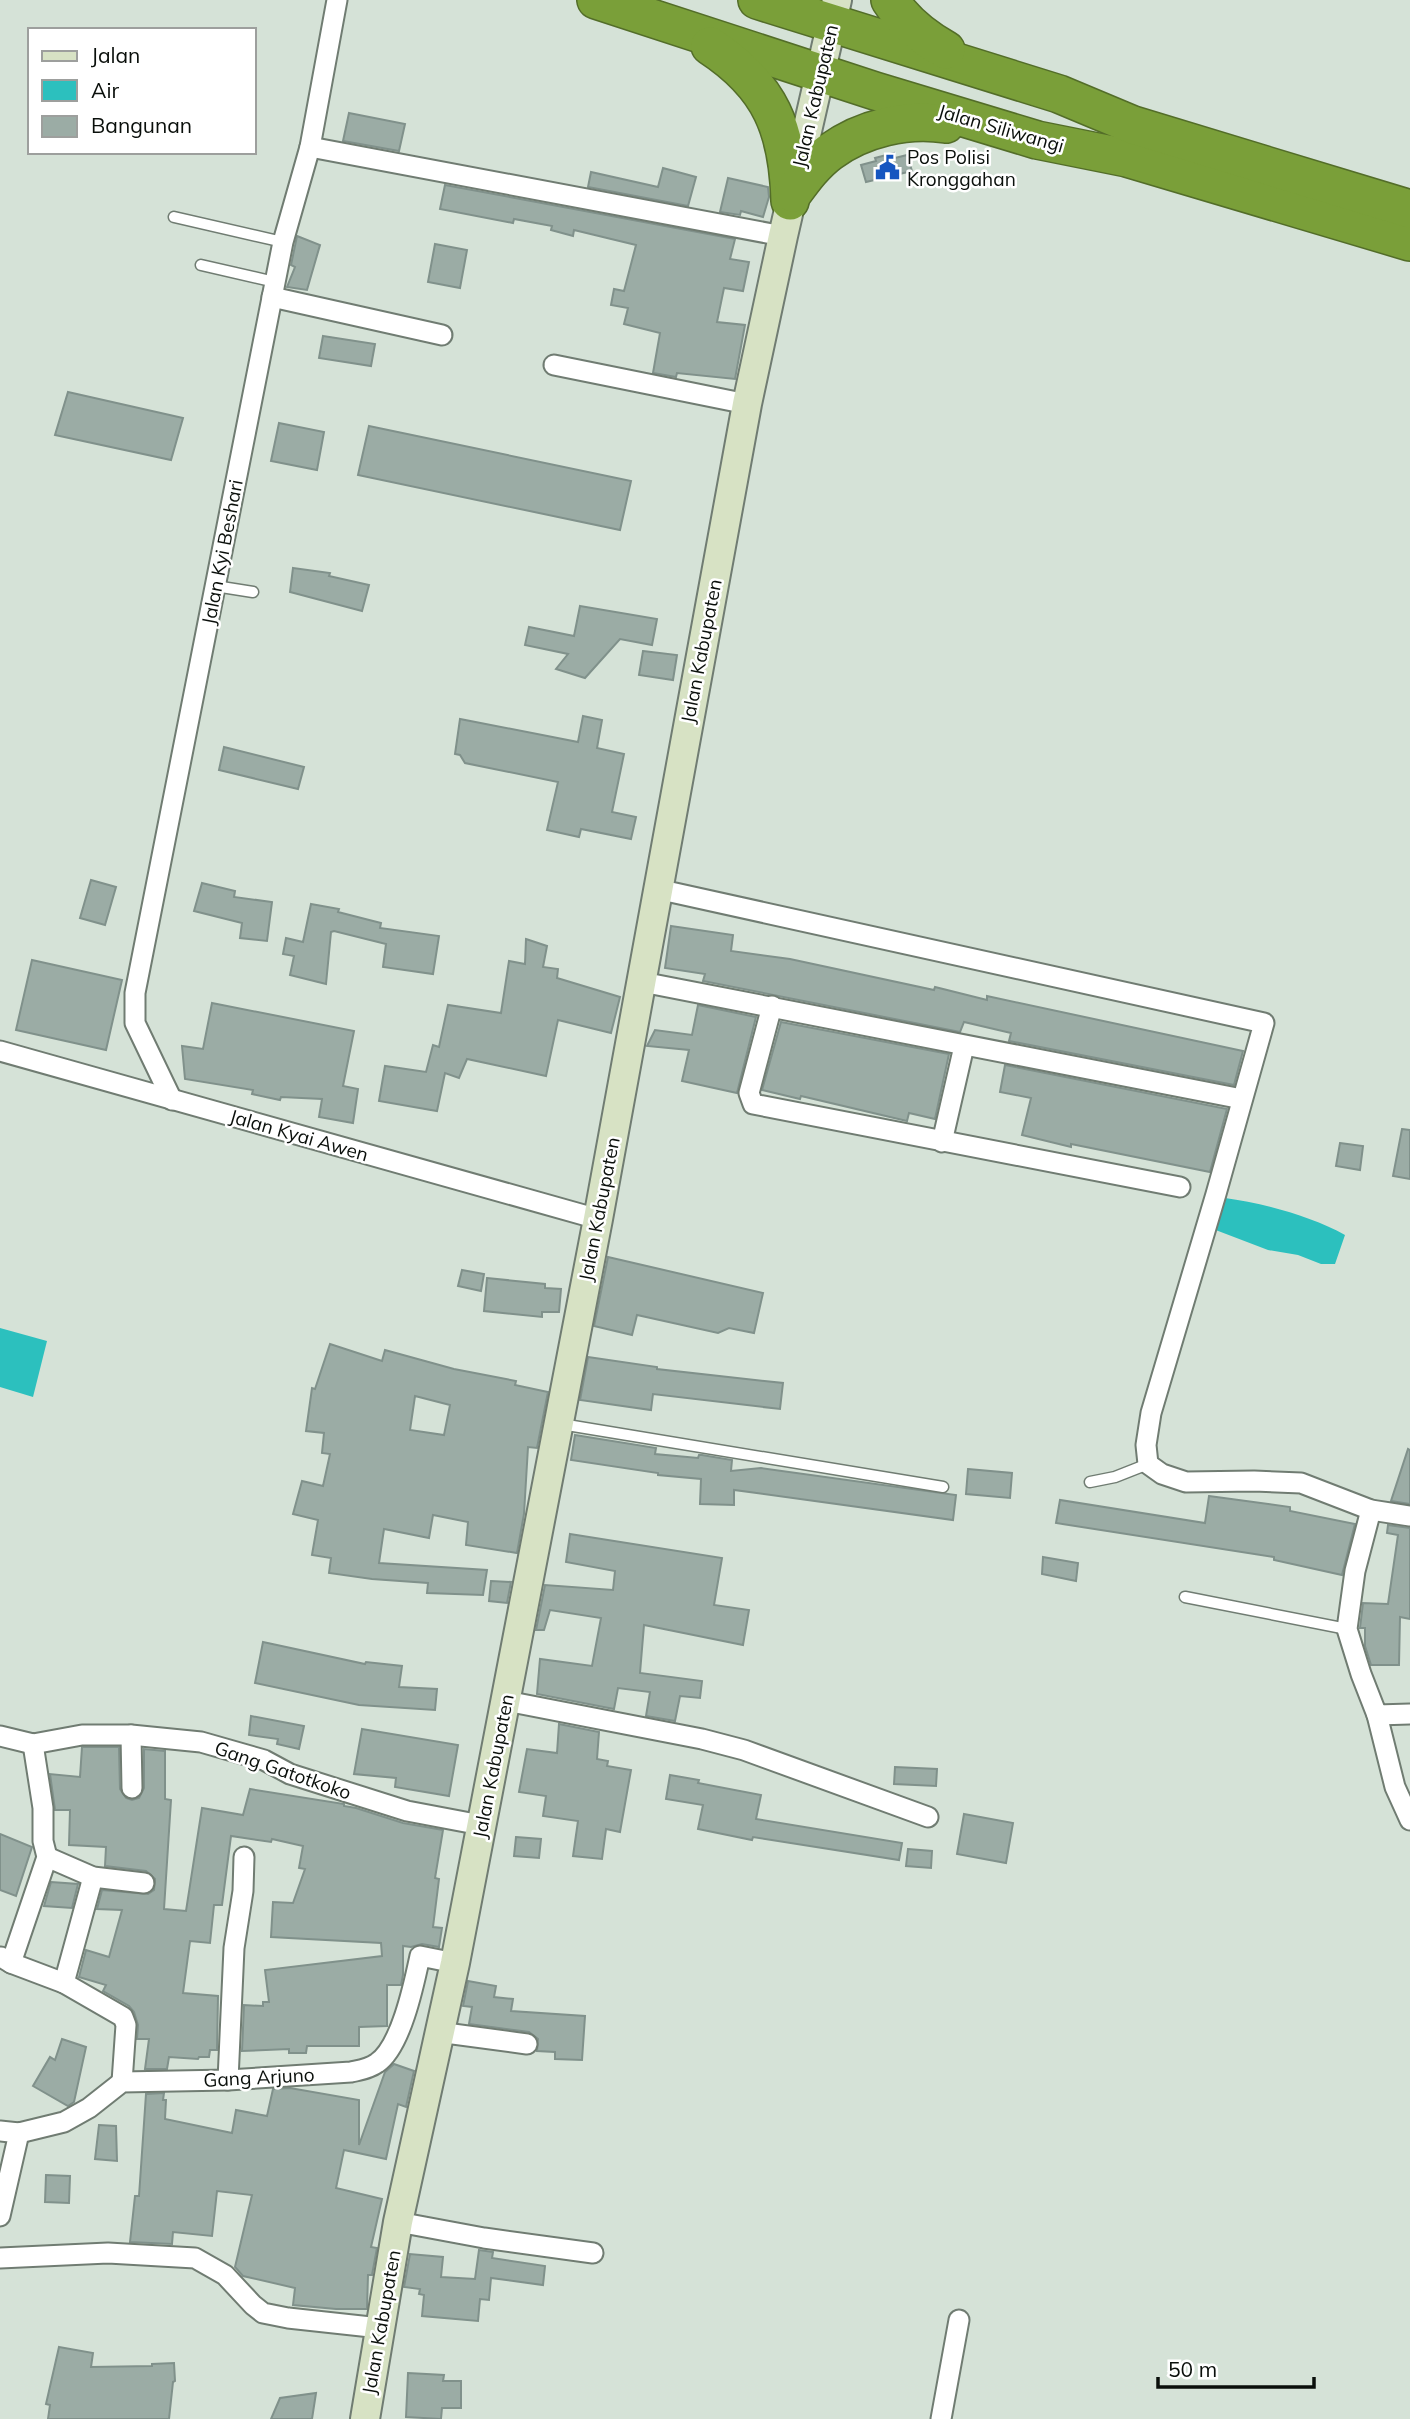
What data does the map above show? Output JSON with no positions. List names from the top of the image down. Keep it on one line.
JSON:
{"streets":{"highway":["Jalan Siliwangi"],"main road":["Jalan Kabupaten"],"street":["Jalan Kyi Beshari","Jalan Kyai Awen","Gang Gatotkoko","Gang Arjuno"]},"crossings":[["Jalan Kabupaten","Jalan Siliwangi"],["Jalan Kabupaten","Jalan Kyai Awen"],["Jalan Kabupaten","Gang Gatotkoko"],["Jalan Kabupaten","Gang Arjuno"],["Jalan Kyi Beshari","Jalan Kyai Awen"]],"places":{"public building":["Pos Polisi Kronggahan"]},"legend":["Jalan","Air","Bangunan"],"scale_bar":"50 m"}
